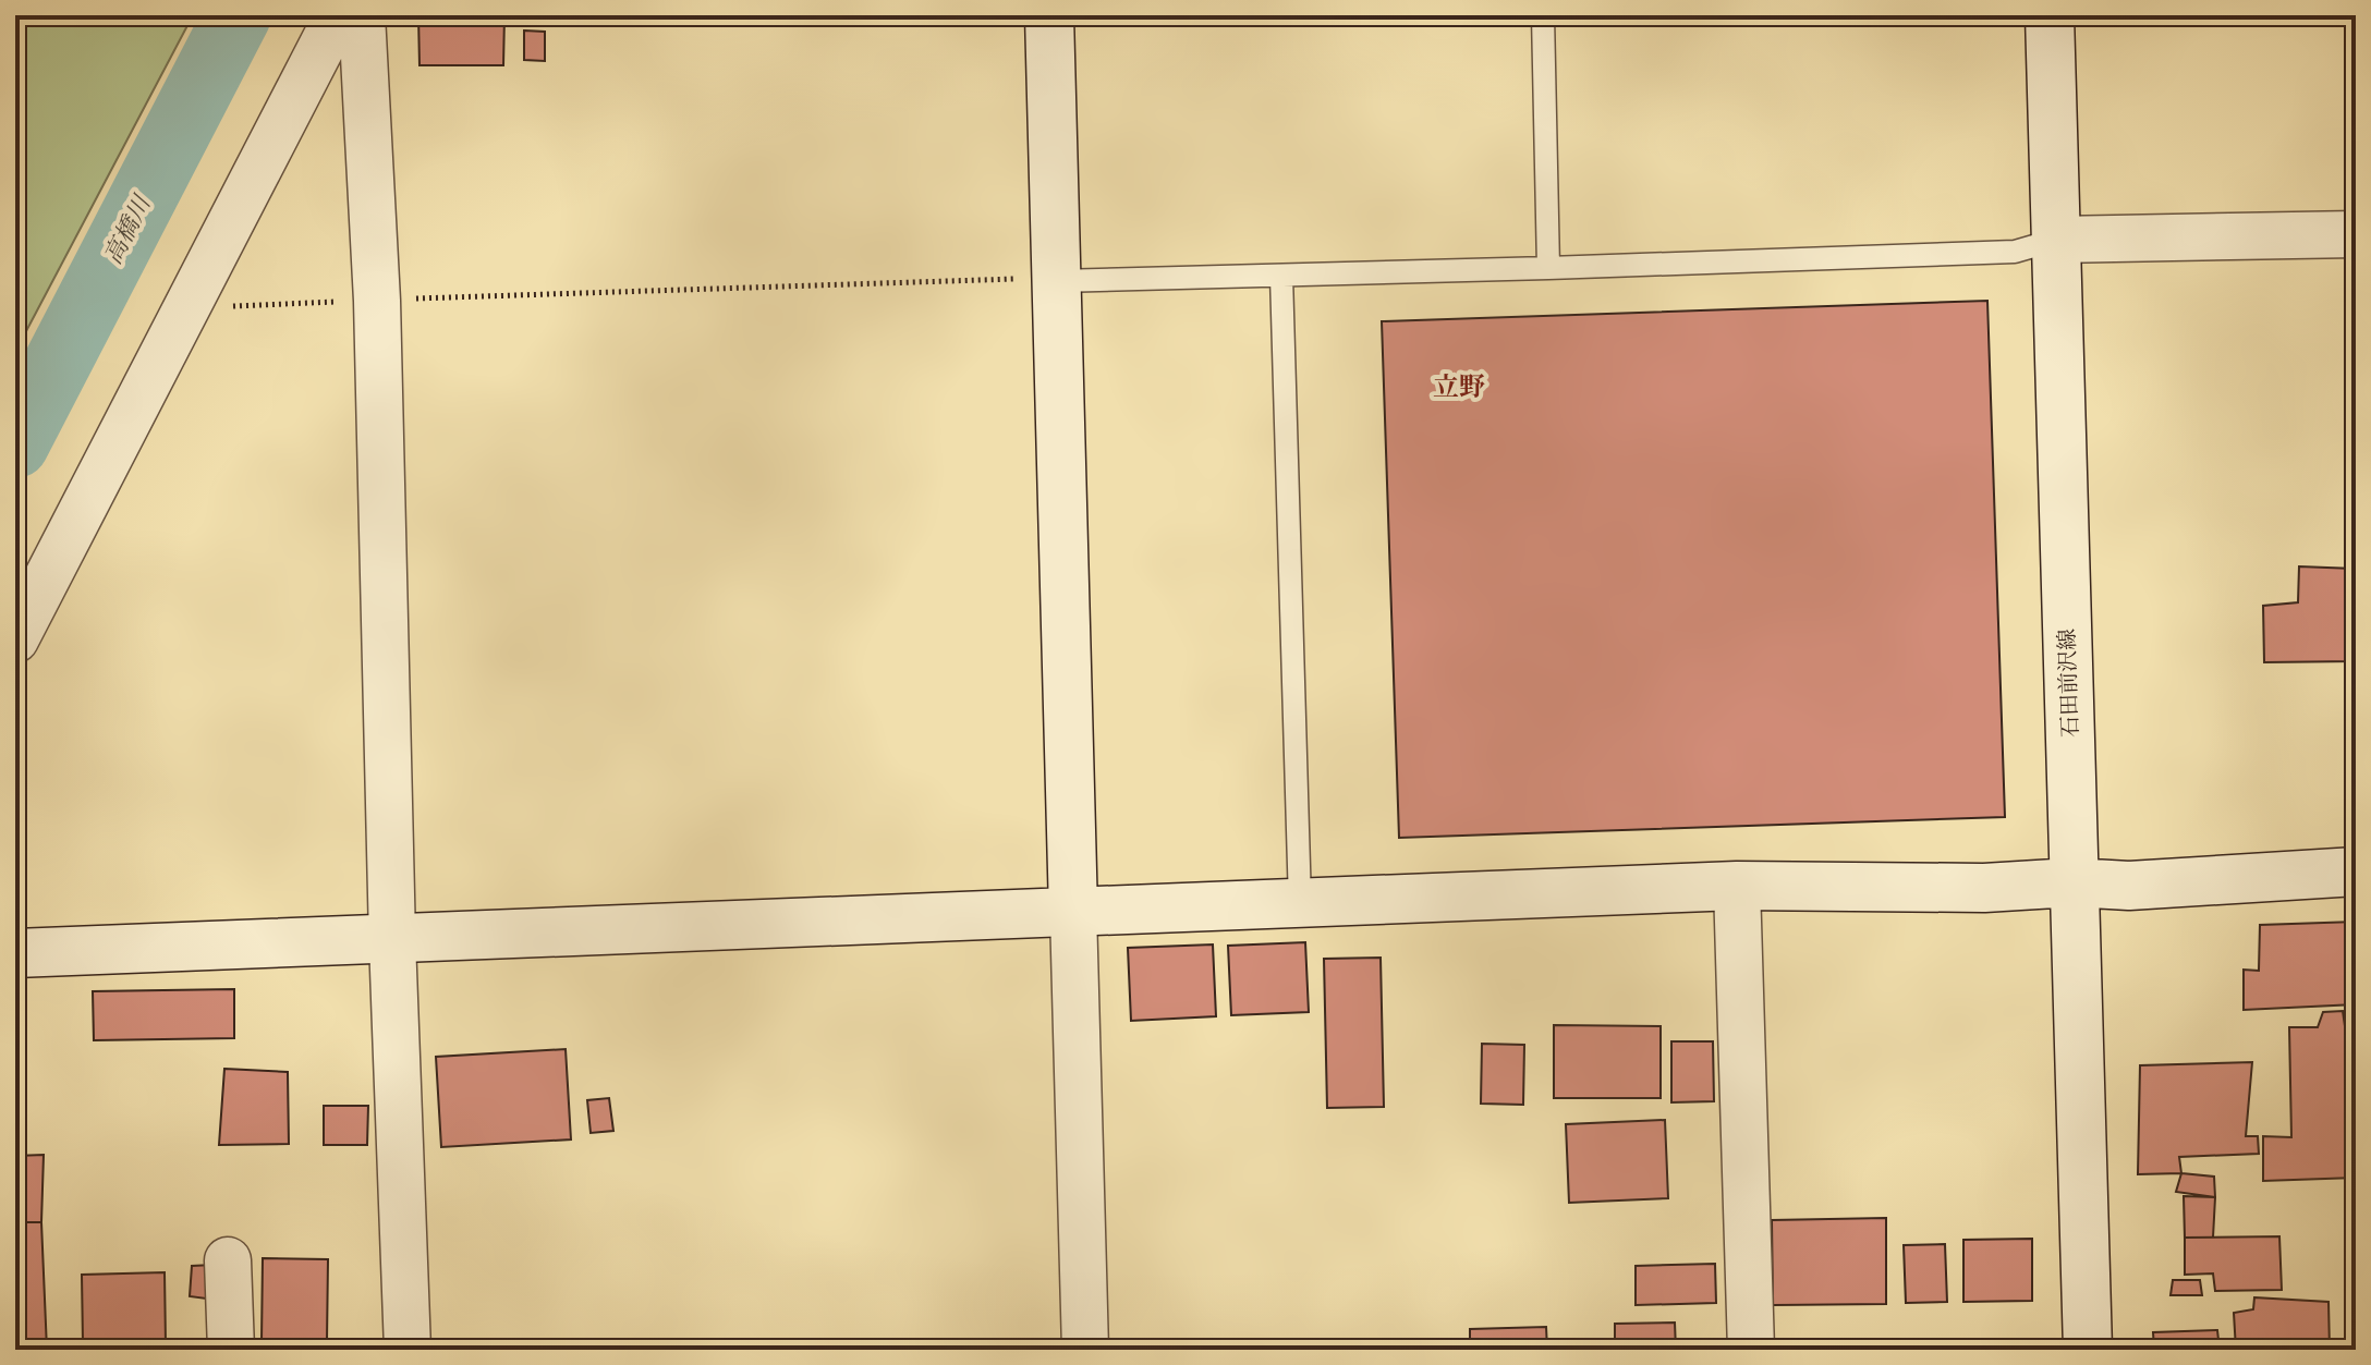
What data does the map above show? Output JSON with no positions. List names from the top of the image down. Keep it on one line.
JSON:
{"streets":{"street":["石田前沢線"]},"districts":["立野"],"water":["高橋川"]}
